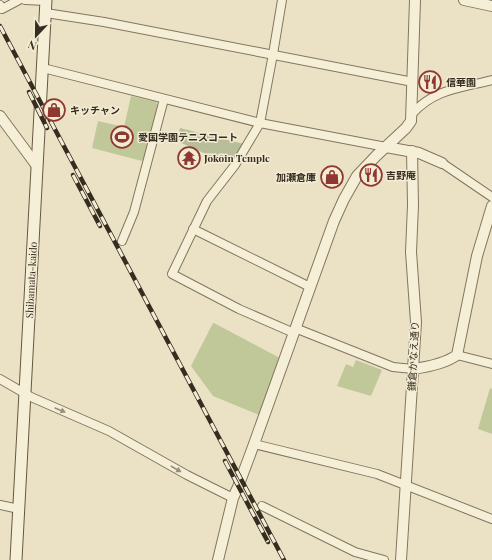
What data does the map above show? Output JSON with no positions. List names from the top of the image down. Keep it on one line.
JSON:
{"streets":{"main road":["Shibamata-kaido"],"street":["鎌倉かなえ通り"]},"places":{"restaurant":["信華園","吉野庵"],"shop":["キッチャン","加瀬倉庫"],"sports":["愛国学園テニスコート"],"temple":["Jōkōin Temple"]},"north":"bottom"}
